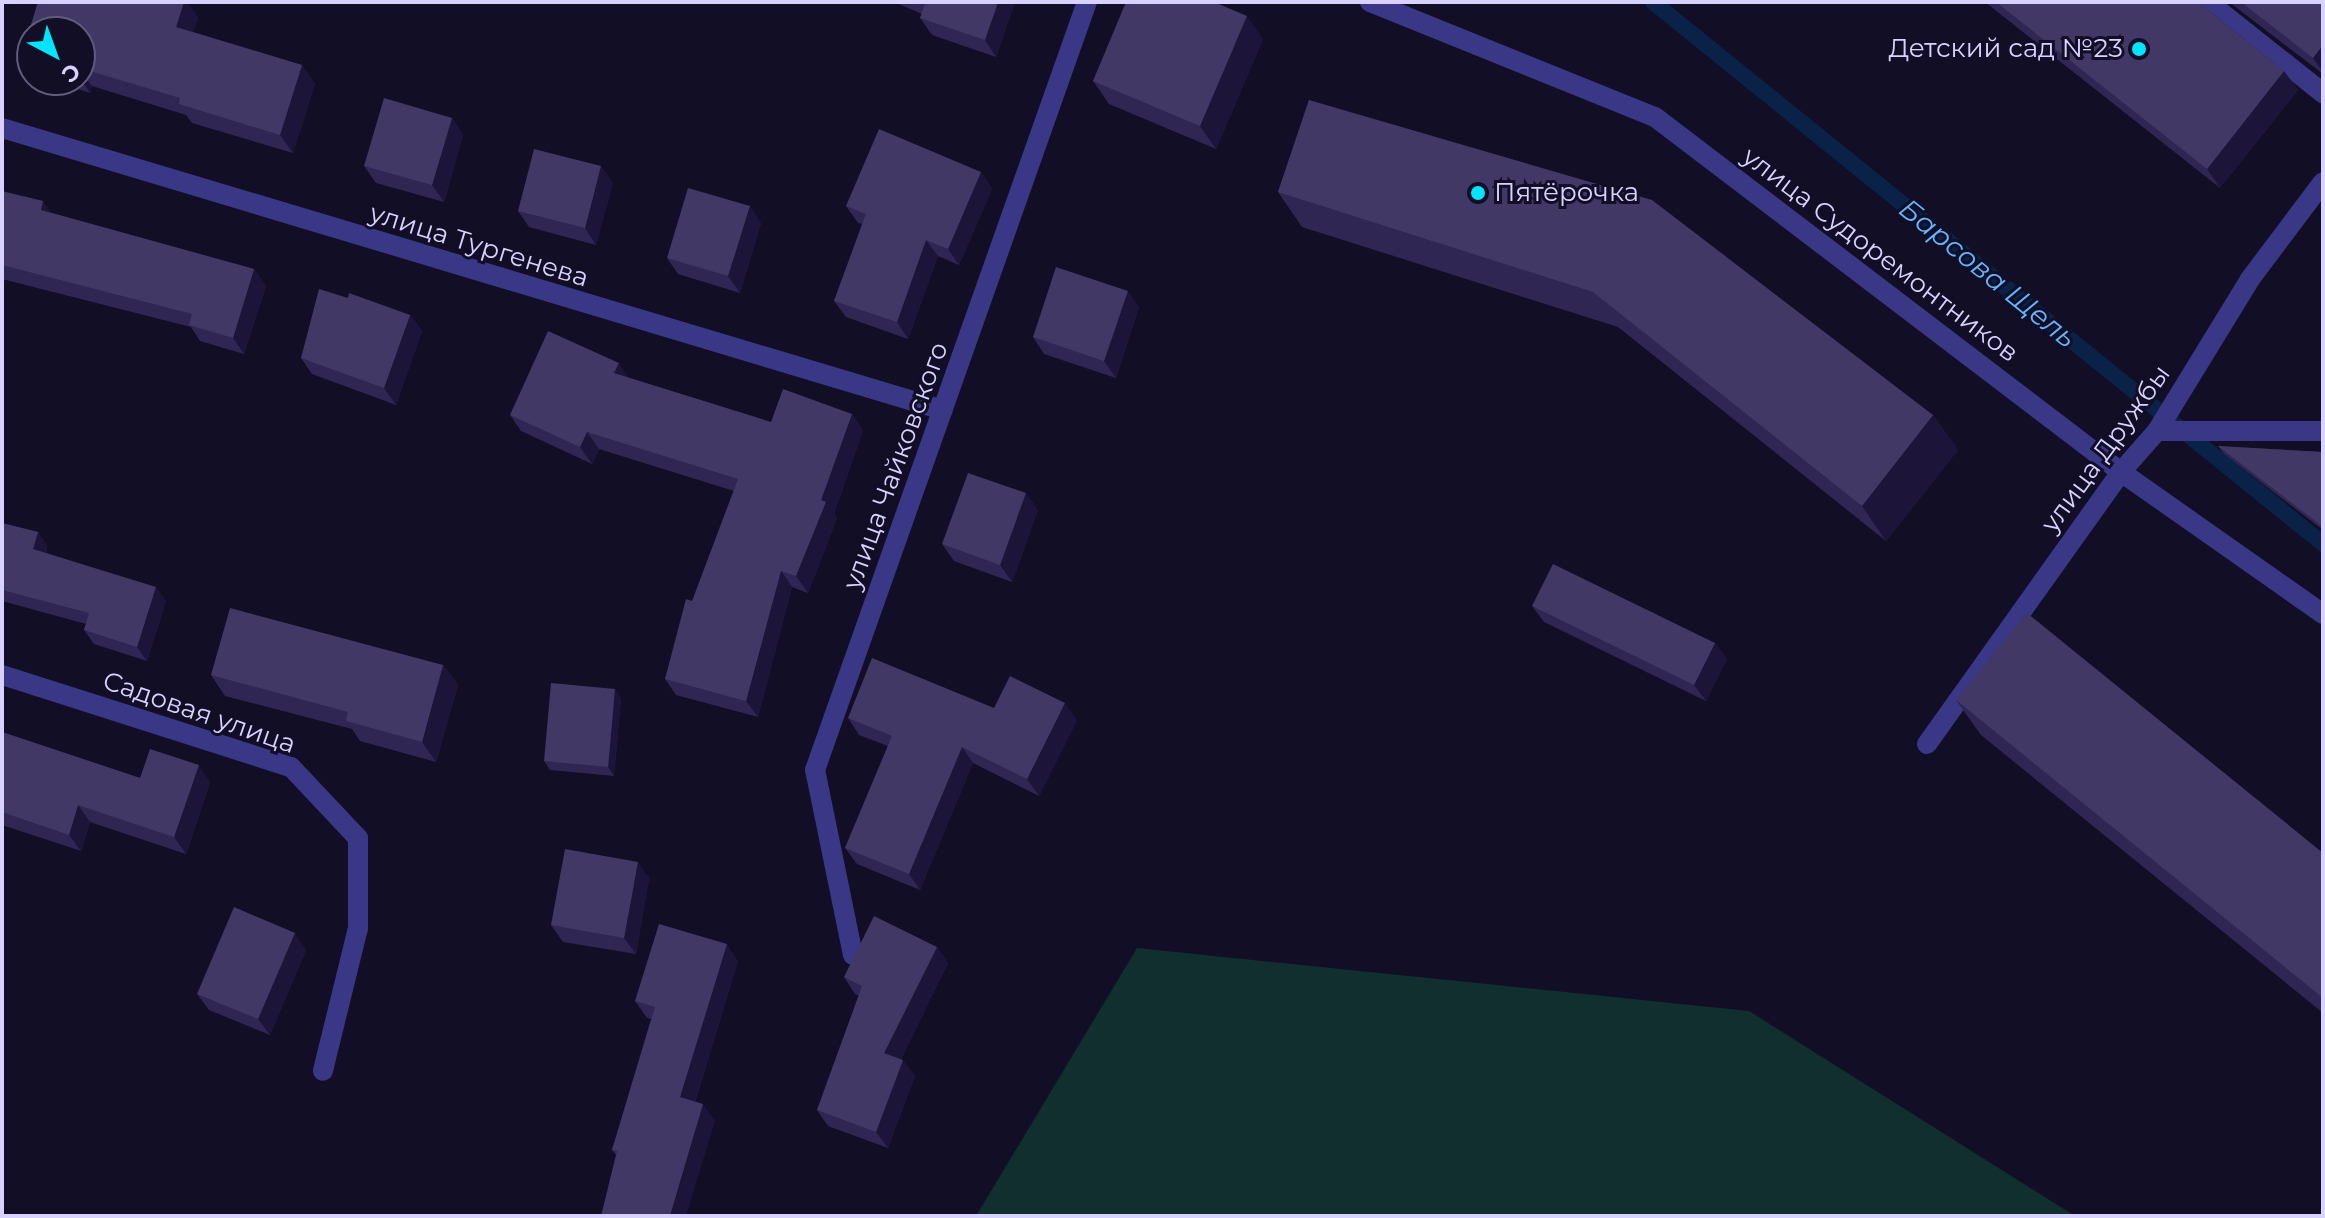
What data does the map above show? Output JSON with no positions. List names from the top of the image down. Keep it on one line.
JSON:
{"streets":{"street":["улица Тургенева","улица Судоремонтников","улица Дружбы","улица Чайковского","Садовая улица"]},"crossings":[["улица Тургенева","улица Чайковского"],["улица Судоремонтников","улица Дружбы"]],"water":["Барсова Щель"],"places":["Детский сад №23","Пятёрочка"],"north":"bottom right"}
